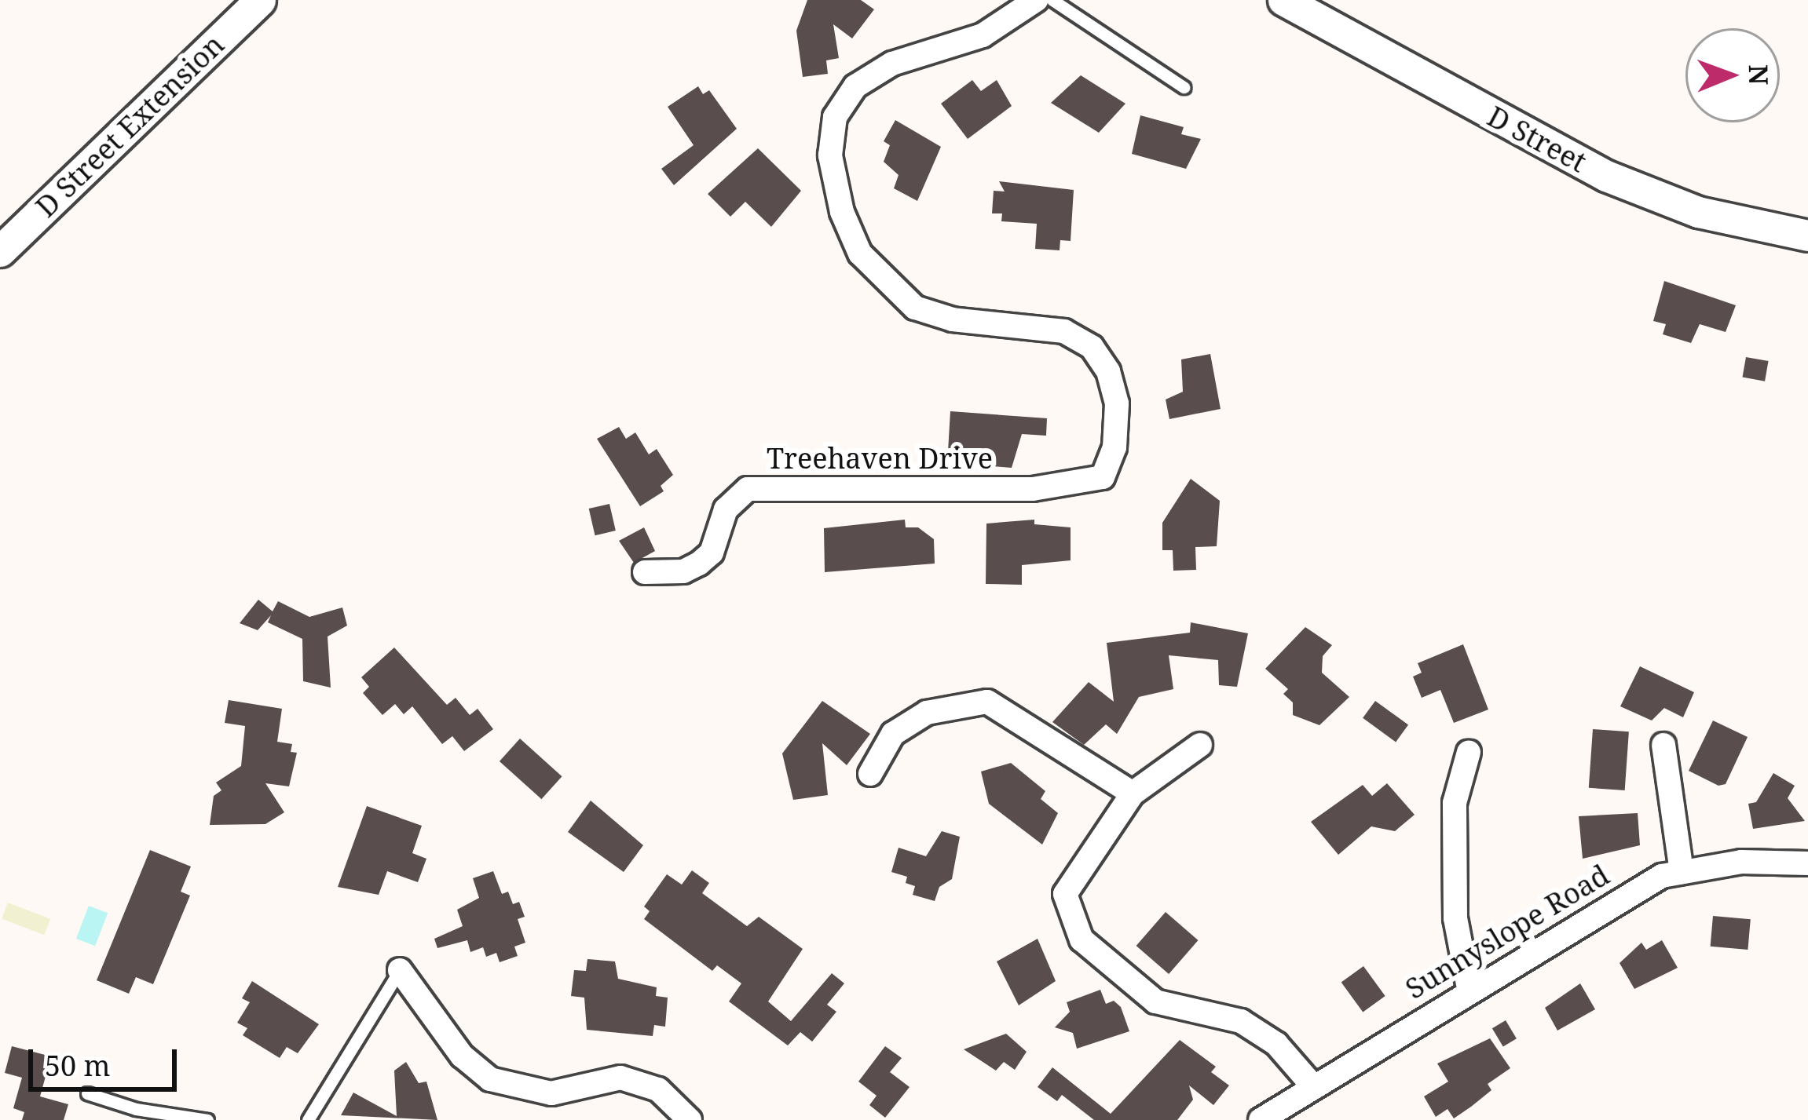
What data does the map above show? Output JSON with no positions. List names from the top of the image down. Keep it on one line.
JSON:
{"streets":{"street":["D Street Extension","D Street","Treehaven Drive","Sunnyslope Road"]},"scale_bar":"50 m","north":"right"}
